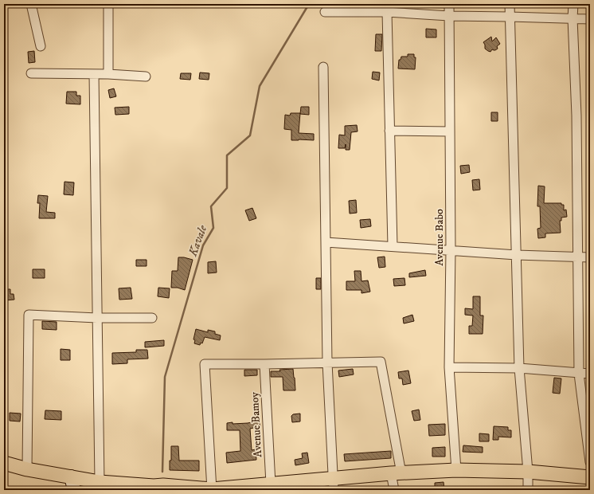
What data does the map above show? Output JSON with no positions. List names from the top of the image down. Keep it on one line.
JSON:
{"streets":{"street":["Avenue Babo","Avenue Bamoy"]},"water":["Kavale"]}
